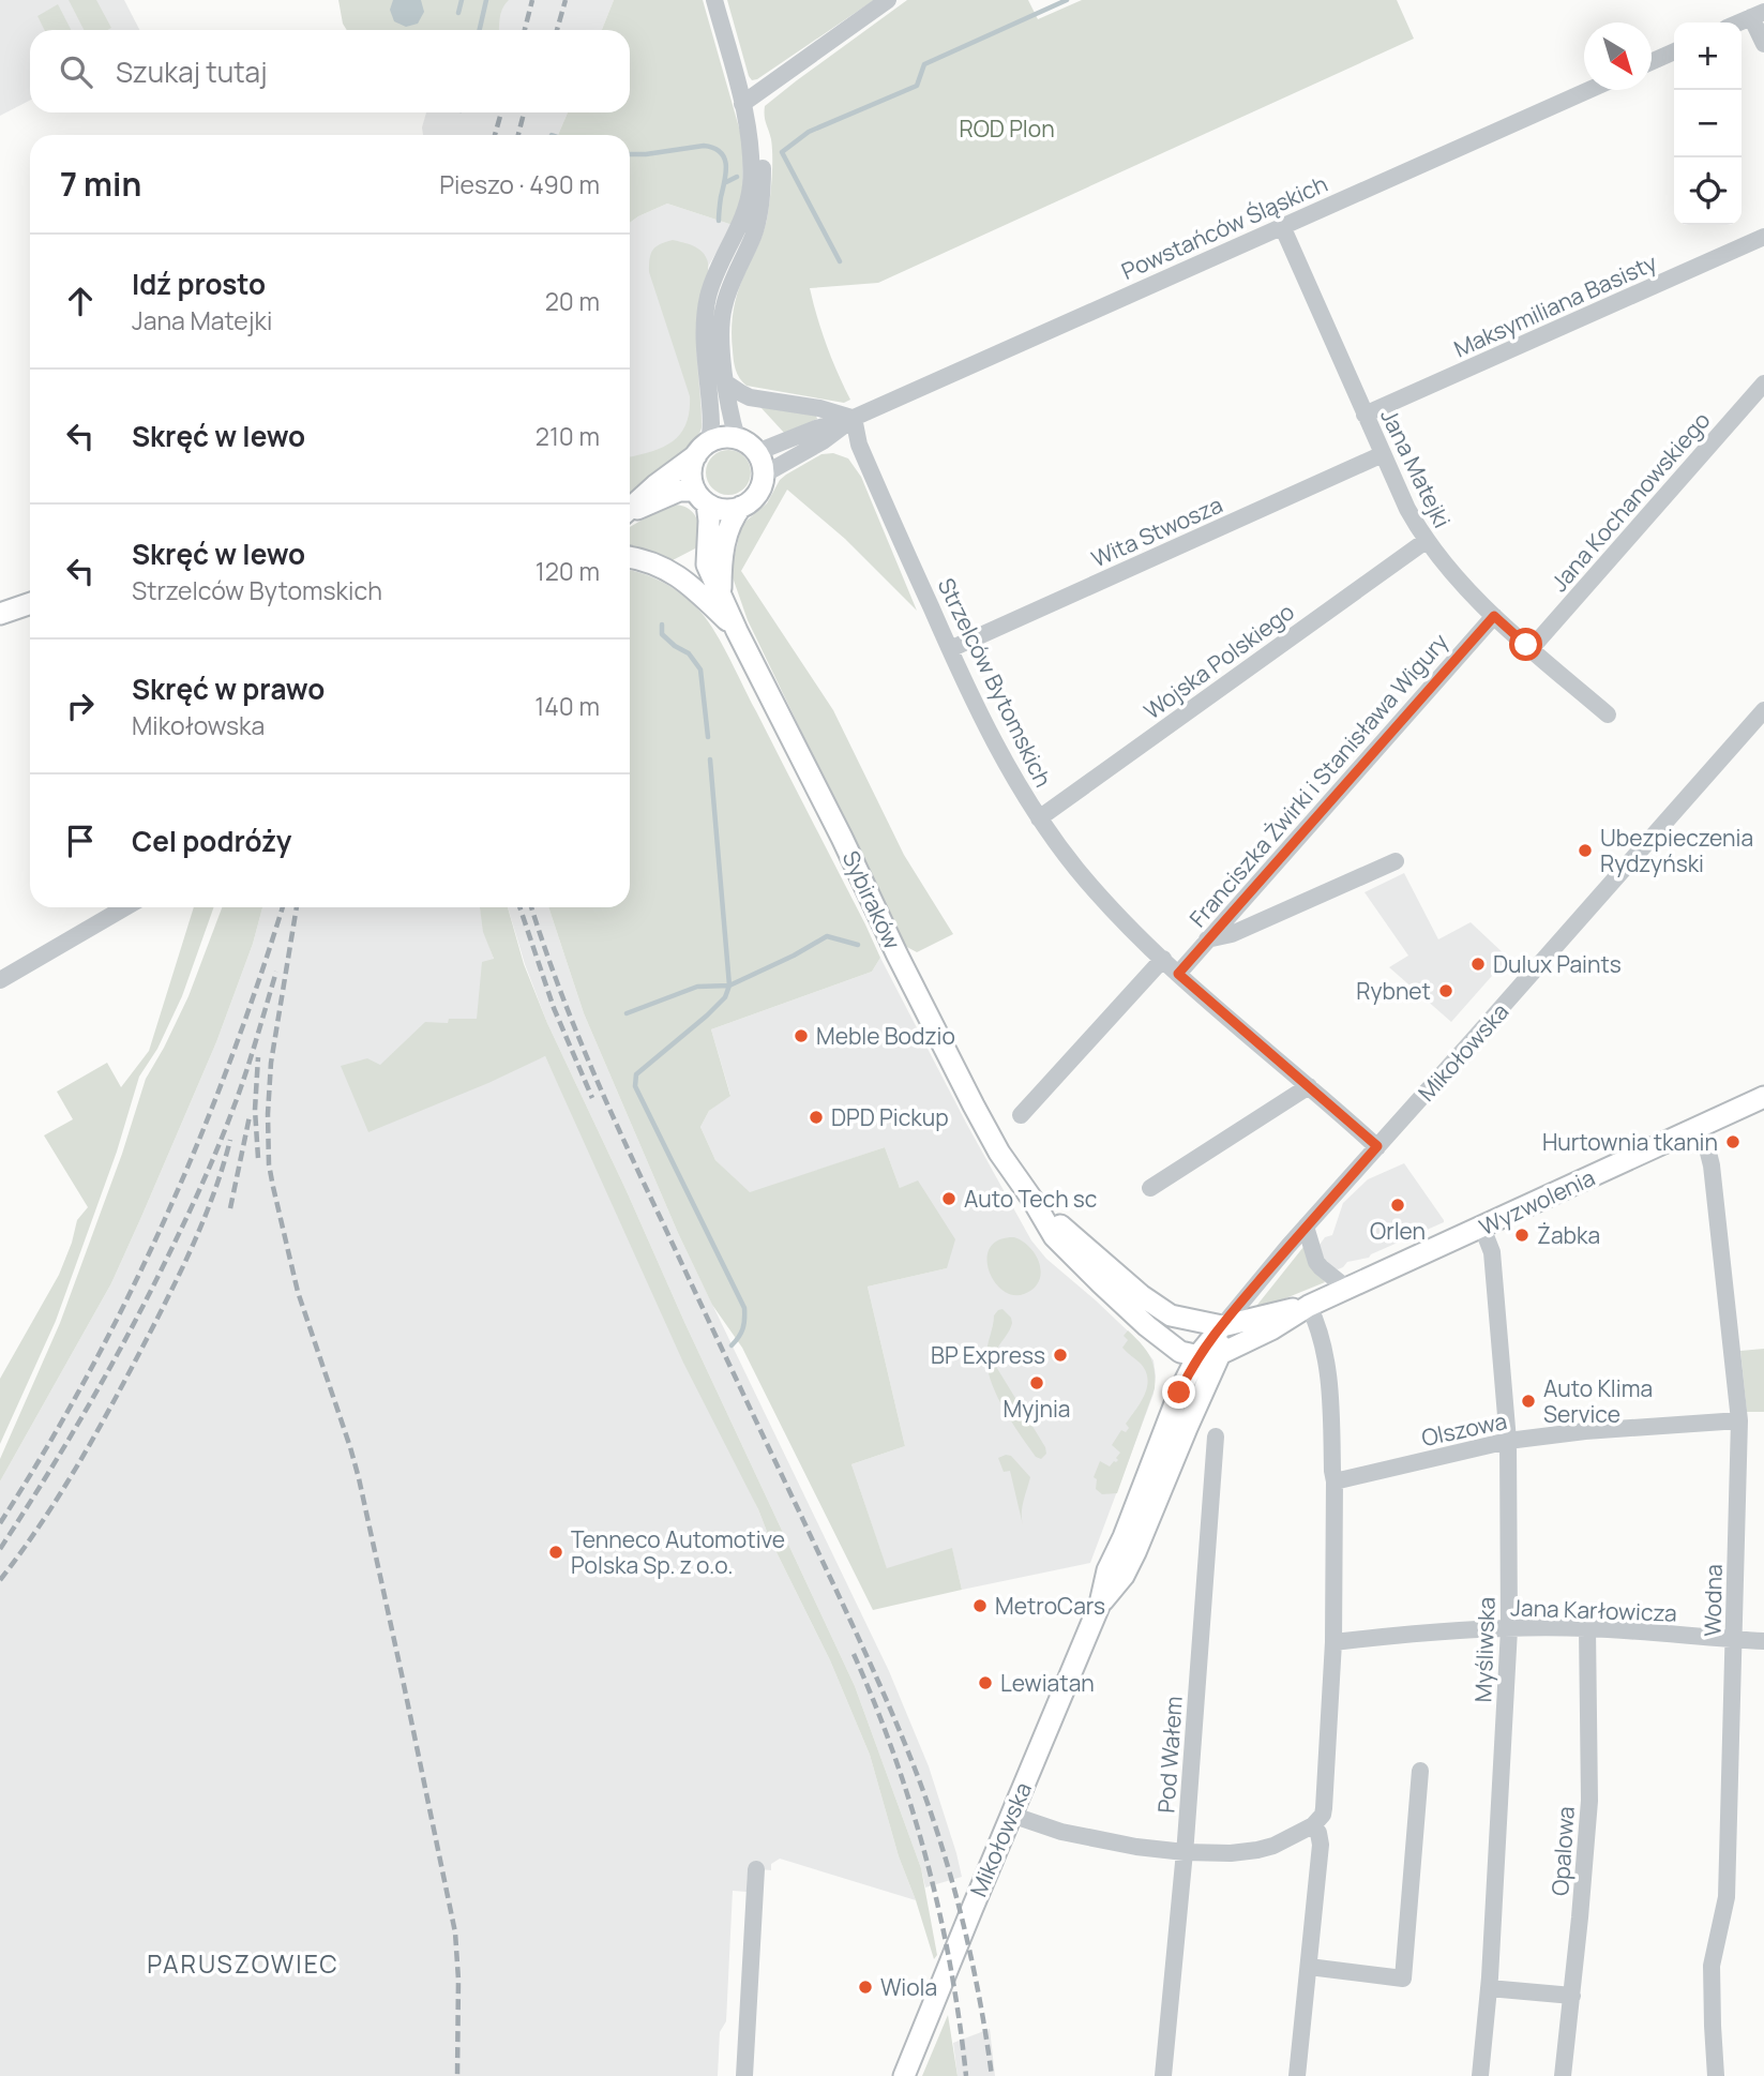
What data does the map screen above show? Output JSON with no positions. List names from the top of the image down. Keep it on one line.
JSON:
{"streets":{"main road":["Sybiraków","Mikołowska","Wyzwolenia"],"street":["Powstańców Śląskich","Maksymiliana Basisty","Jana Matejki","Jana Kochanowskiego","Wita Stwosza","Wojska Polskiego","Strzelców Bytomskich","Franciszka Żwirki i Stanisława Wigury","Olszowa","Wodna","Jana Karłowicza","Myśliwska","Pod Wałem","Opalowa"]},"crossings":[["Powstańców Śląskich","Jana Matejki"],["Powstańców Śląskich","Strzelców Bytomskich"],["Powstańców Śląskich","Sybiraków"],["Maksymiliana Basisty","Jana Matejki"],["Jana Matejki","Jana Kochanowskiego"],["Jana Matejki","Wita Stwosza"],["Jana Matejki","Wojska Polskiego"],["Jana Matejki","Franciszka Żwirki i Stanisława Wigury"],["Wita Stwosza","Strzelców Bytomskich"],["Wojska Polskiego","Strzelców Bytomskich"],["Strzelców Bytomskich","Franciszka Żwirki i Stanisława Wigury"],["Strzelców Bytomskich","Mikołowska"],["Sybiraków","Mikołowska"],["Sybiraków","Wyzwolenia"],["Mikołowska","Wyzwolenia"],["Wyzwolenia","Wodna"],["Wyzwolenia","Myśliwska"],["Olszowa","Wodna"],["Olszowa","Myśliwska"],["Wodna","Jana Karłowicza"],["Jana Karłowicza","Myśliwska"],["Jana Karłowicza","Opalowa"]],"districts":["PARUSZOWIEC"],"parks":["ROD Plon"],"places":["Ubezpieczenia Rydzyński","Dulux Paints","Rybnet","Meble Bodzio","DPD Pickup","Hurtownia tkanin","Auto Tech sc","Orlen","Żabka","BP Express","Myjnia","Auto Klima Service","Tenneco Automotive Polska Sp. z o.o.","MetroCars","Lewiatan","Wiola"],"north":"bottom right","page":{"map_buttons":["+","−"],"search":"Szukaj tutaj","heading":["7 min","Pieszo · 490 m"],"list":[["Idź prosto","Jana Matejki","20 m"],["Skręć w lewo","210 m"],["Skręć w lewo","Strzelców Bytomskich","120 m"],["Skręć w prawo","Mikołowska","140 m"],"Cel podróży"]}}
